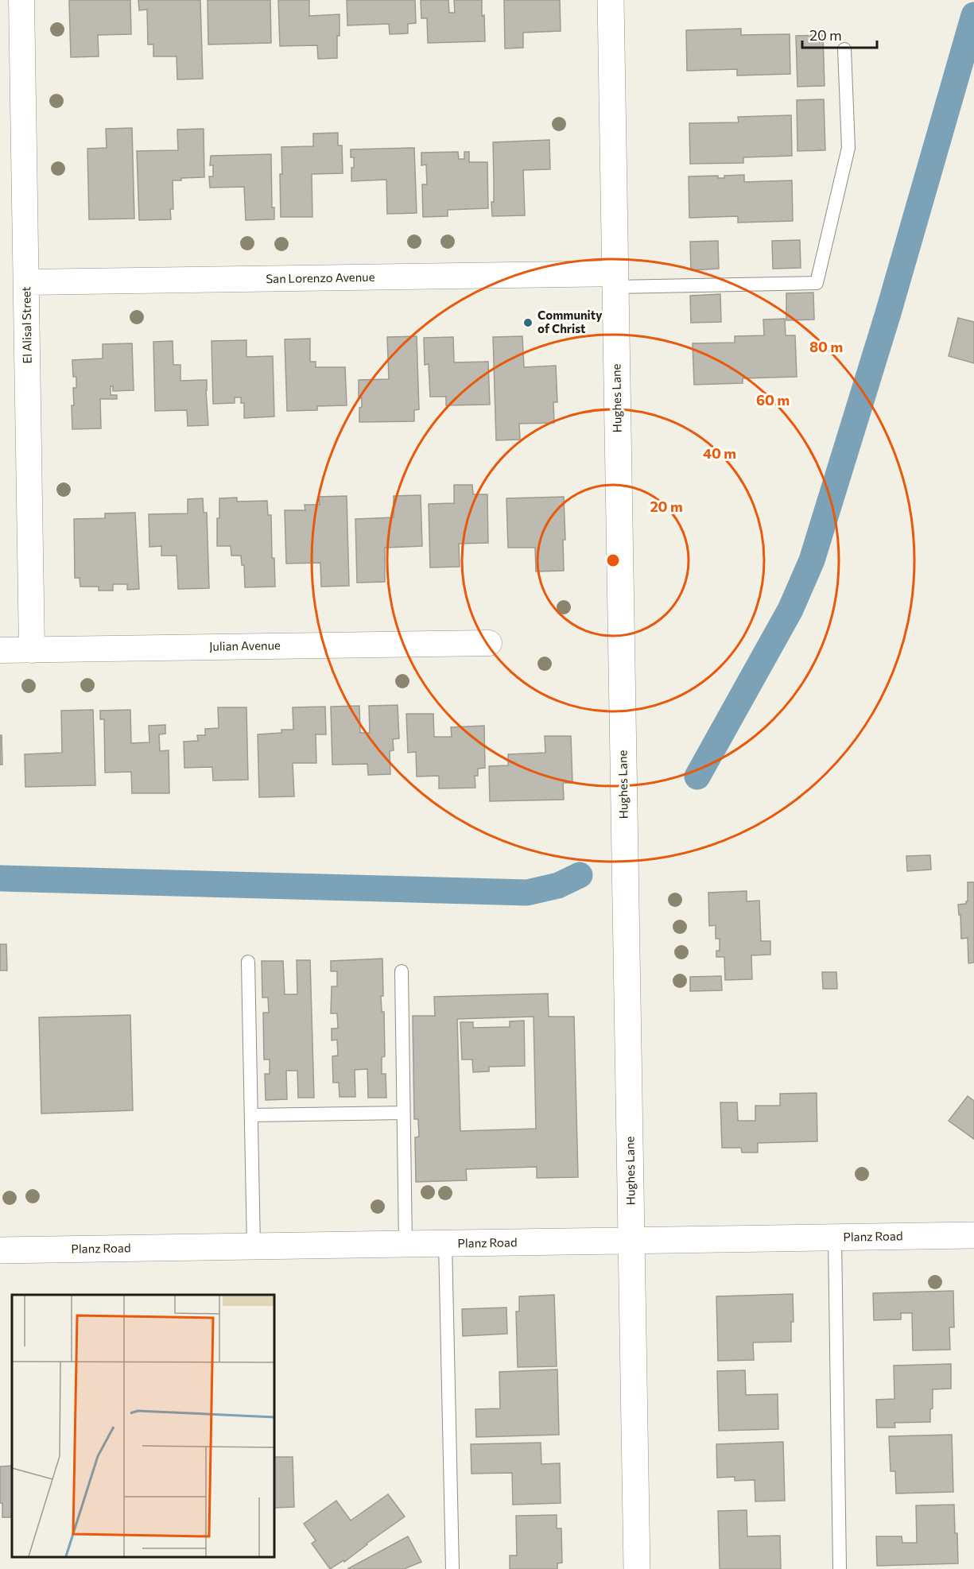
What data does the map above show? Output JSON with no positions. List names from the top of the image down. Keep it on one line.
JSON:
{"streets":{"street":["San Lorenzo Avenue","El Alisal Street","Hughes Lane","Julian Avenue","Planz Road"]},"crossings":[["San Lorenzo Avenue","El Alisal Street"],["San Lorenzo Avenue","Hughes Lane"],["El Alisal Street","Julian Avenue"],["Hughes Lane","Planz Road"]],"places":["Community of Christ"],"scale_bar":"20 m","rings":["80 m","60 m","40 m","20 m"]}
